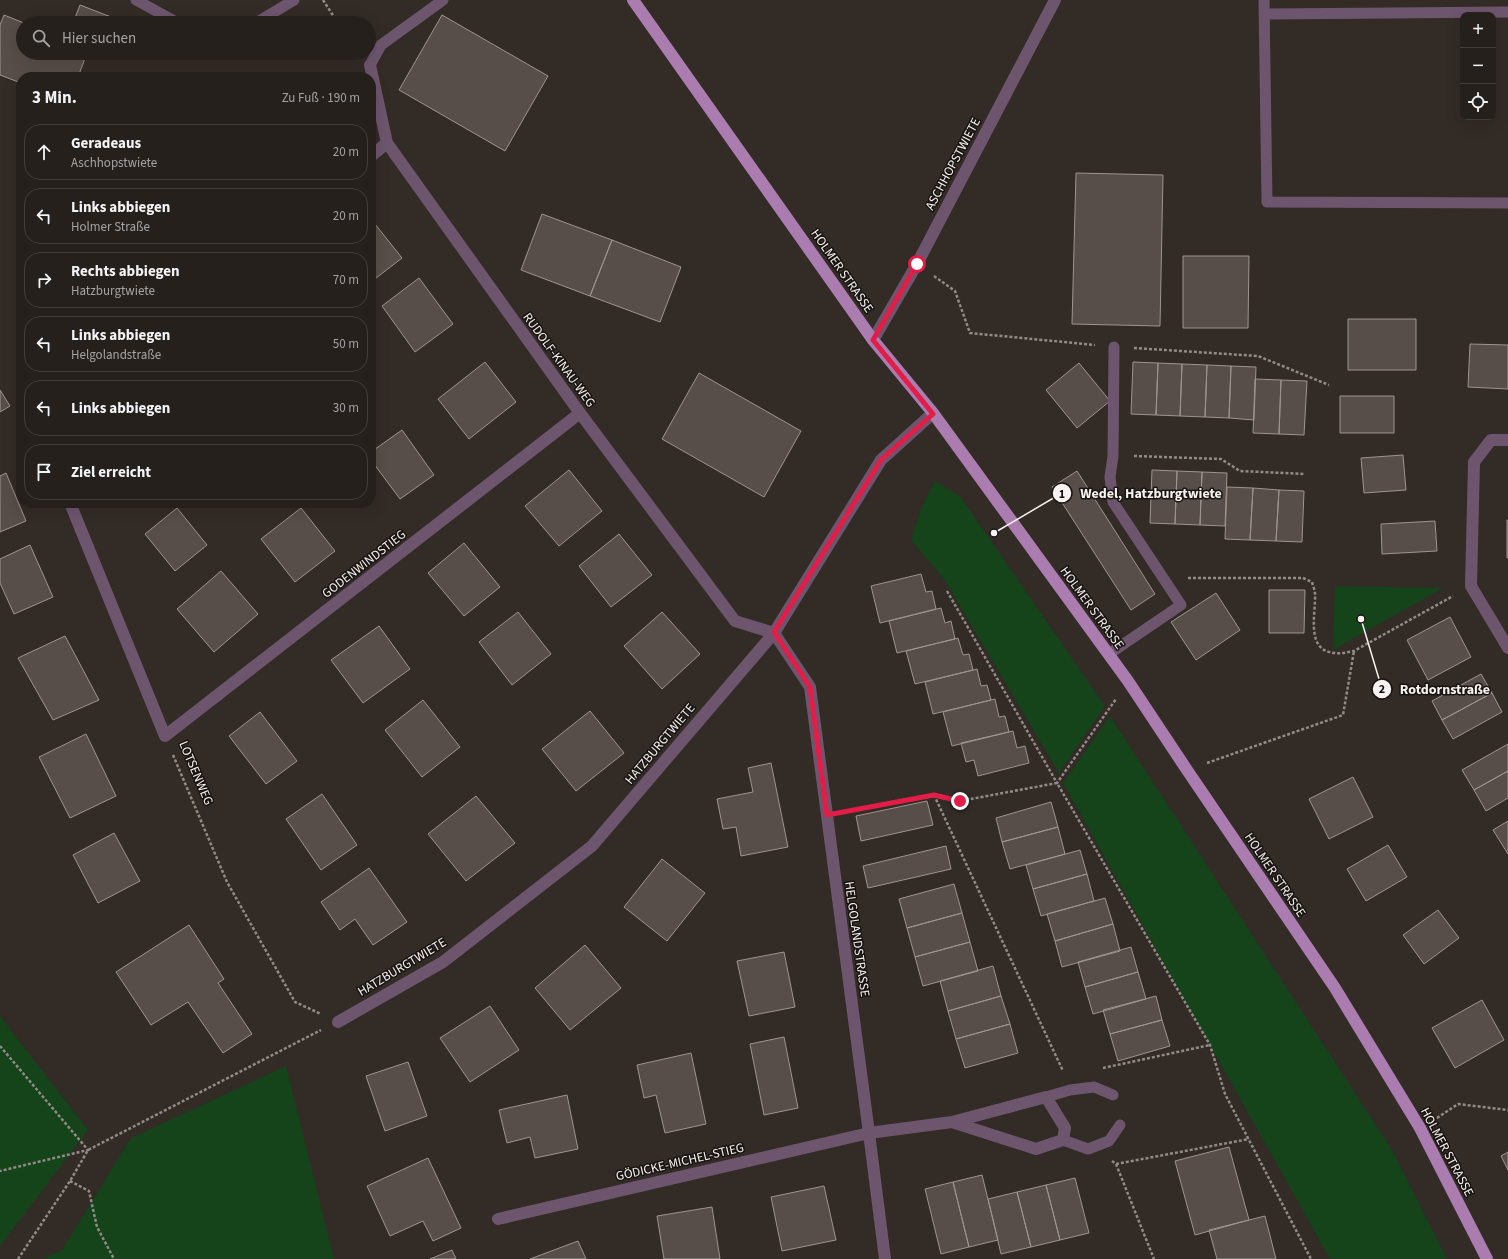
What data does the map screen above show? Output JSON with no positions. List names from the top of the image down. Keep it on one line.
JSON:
{"streets":{"main road":["HOLMER STRASSE"],"street":["ASCHHOPSTWIETE","RUDOLF-KINAU-WEG","GODENWINDSTIEG","HATZBURGTWIETE","LOTSENWEG","HELGOLANDSTRASSE","GÖDICKE-MICHEL-STIEG"]},"crossings":[["ASCHHOPSTWIETE","HOLMER STRASSE"],["HOLMER STRASSE","HATZBURGTWIETE"],["RUDOLF-KINAU-WEG","GODENWINDSTIEG"],["RUDOLF-KINAU-WEG","HATZBURGTWIETE"],["RUDOLF-KINAU-WEG","HELGOLANDSTRASSE"],["GODENWINDSTIEG","LOTSENWEG"],["HATZBURGTWIETE","LOTSENWEG"],["HATZBURGTWIETE","HELGOLANDSTRASSE"],["HELGOLANDSTRASSE","GÖDICKE-MICHEL-STIEG"]],"places":["Wedel, Hatzburgtwiete","Rotdornstraße"],"page":{"map_buttons":["+","−"],"search":"Hier suchen","heading":["3 Min.","Zu Fuß · 190 m"],"list":[["Geradeaus","Aschhopstwiete","20 m"],["Links abbiegen","Holmer Straße","20 m"],["Rechts abbiegen","Hatzburgtwiete","70 m"],["Links abbiegen","Helgolandstraße","50 m"],["Links abbiegen","30 m"],"Ziel erreicht"]}}
